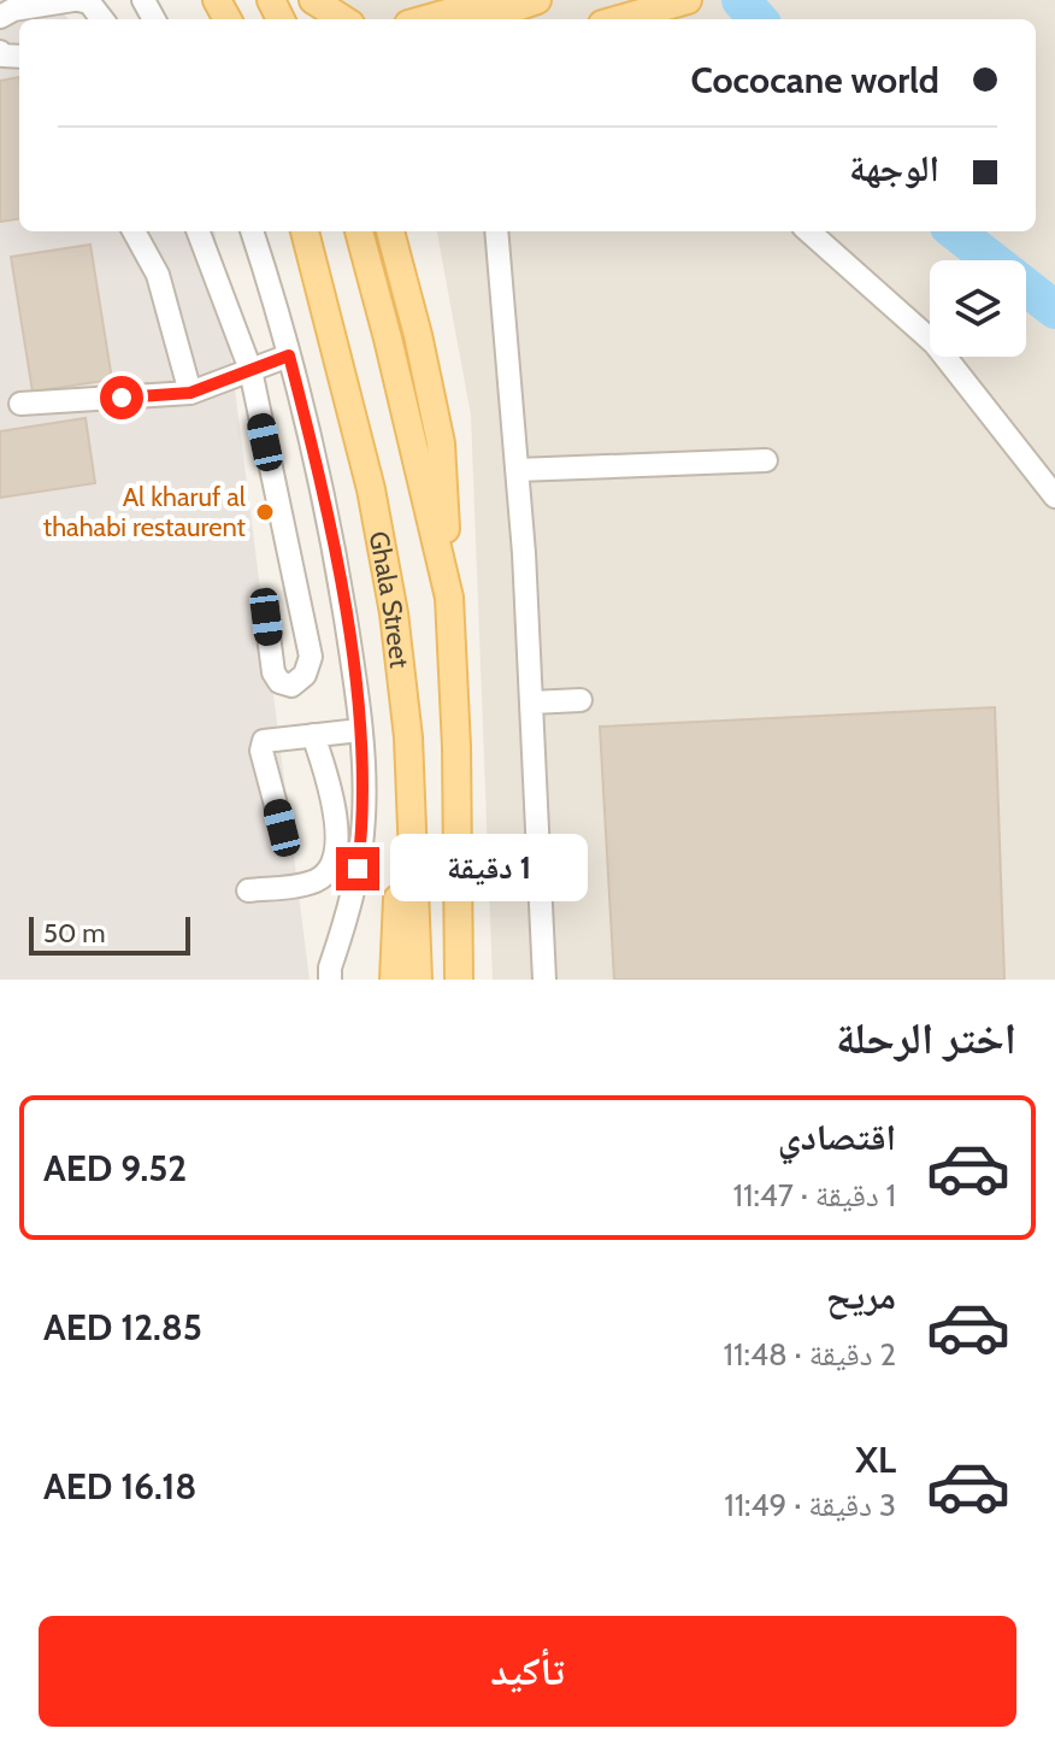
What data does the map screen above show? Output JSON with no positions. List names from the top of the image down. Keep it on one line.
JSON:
{"streets":{"main road":["Ghala Street"]},"places":["Al kharuf al thahabi restaurent"],"scale_bar":"50 m","page":{"banner":["Cococane world","الوجهة"],"bubble":"1 دقيقة","scale":"50 m","heading":"اختر الرحلة","list":[{"name":"اقتصادي","note":"1 دقيقة · 11:47","value":"AED 9.52"},{"name":"مريح","note":"2 دقيقة · 11:48","value":"AED 12.85"},{"name":"XL","note":"3 دقيقة · 11:49","value":"AED 16.18"}],"buttons":"تأكيد"}}
